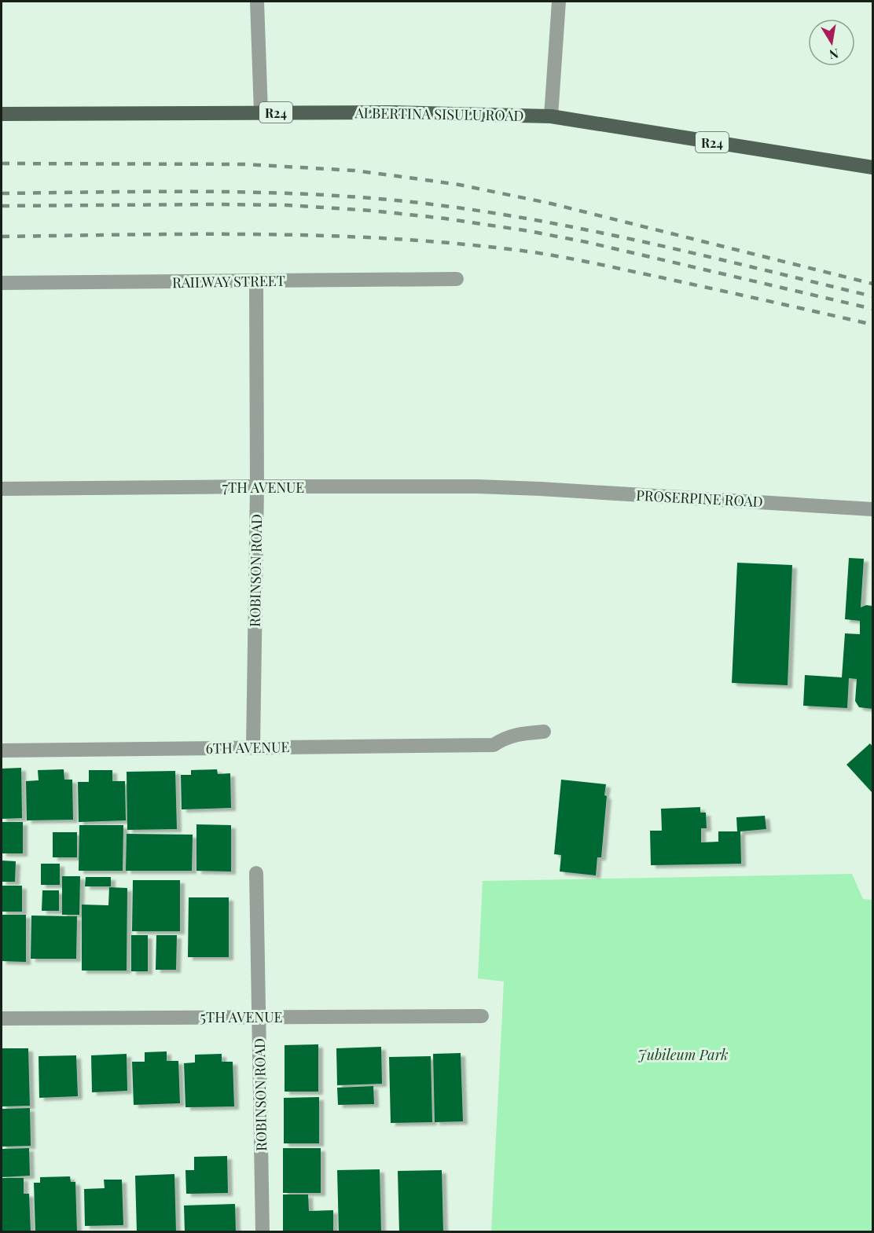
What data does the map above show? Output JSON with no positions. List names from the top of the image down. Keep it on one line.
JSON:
{"streets":{"main road":["R24","ALBERTINA SISULU ROAD"],"street":["RAILWAY STREET","7TH AVENUE","PROSERPINE ROAD","ROBINSON ROAD","6TH AVENUE","5TH AVENUE"]},"crossings":[["RAILWAY STREET","ROBINSON ROAD"],["7TH AVENUE","PROSERPINE ROAD"],["7TH AVENUE","ROBINSON ROAD"],["ROBINSON ROAD","6TH AVENUE"],["ROBINSON ROAD","5TH AVENUE"]],"parks":["Jubileum Park"],"north":"bottom"}
